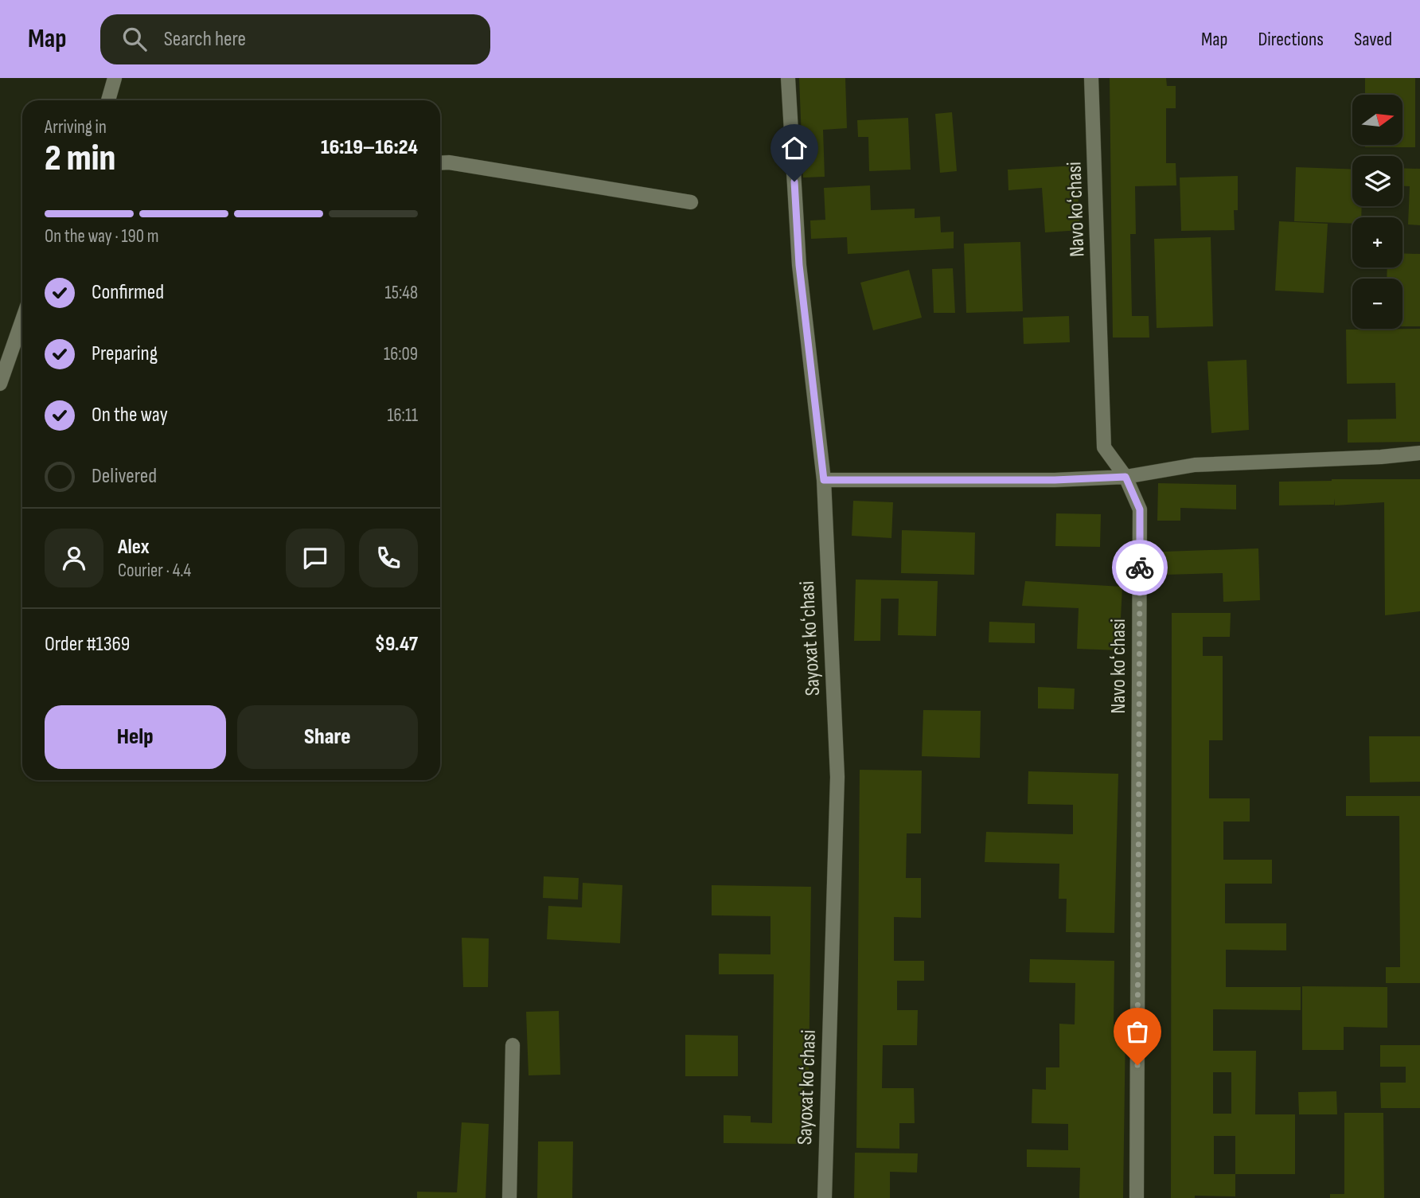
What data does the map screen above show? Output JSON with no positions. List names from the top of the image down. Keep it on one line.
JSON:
{"streets":{"street":["Navo koʻchasi","Sayoxat koʻchasi"]},"north":"right","page":{"header":"Map","search":"Search here","nav":["Map","Directions","Saved"],"map_buttons":["+","−"],"heading":["2 min","Arriving in","16:19–16:24"],"panel":["Alex","Courier · 4.4","Order #1369","$9.47"],"bar":"On the way · 190 m","list":[["Confirmed","15:48"],["Preparing","16:09"],["On the way","16:11"],"Delivered"],"buttons":["Help","Share"]}}
